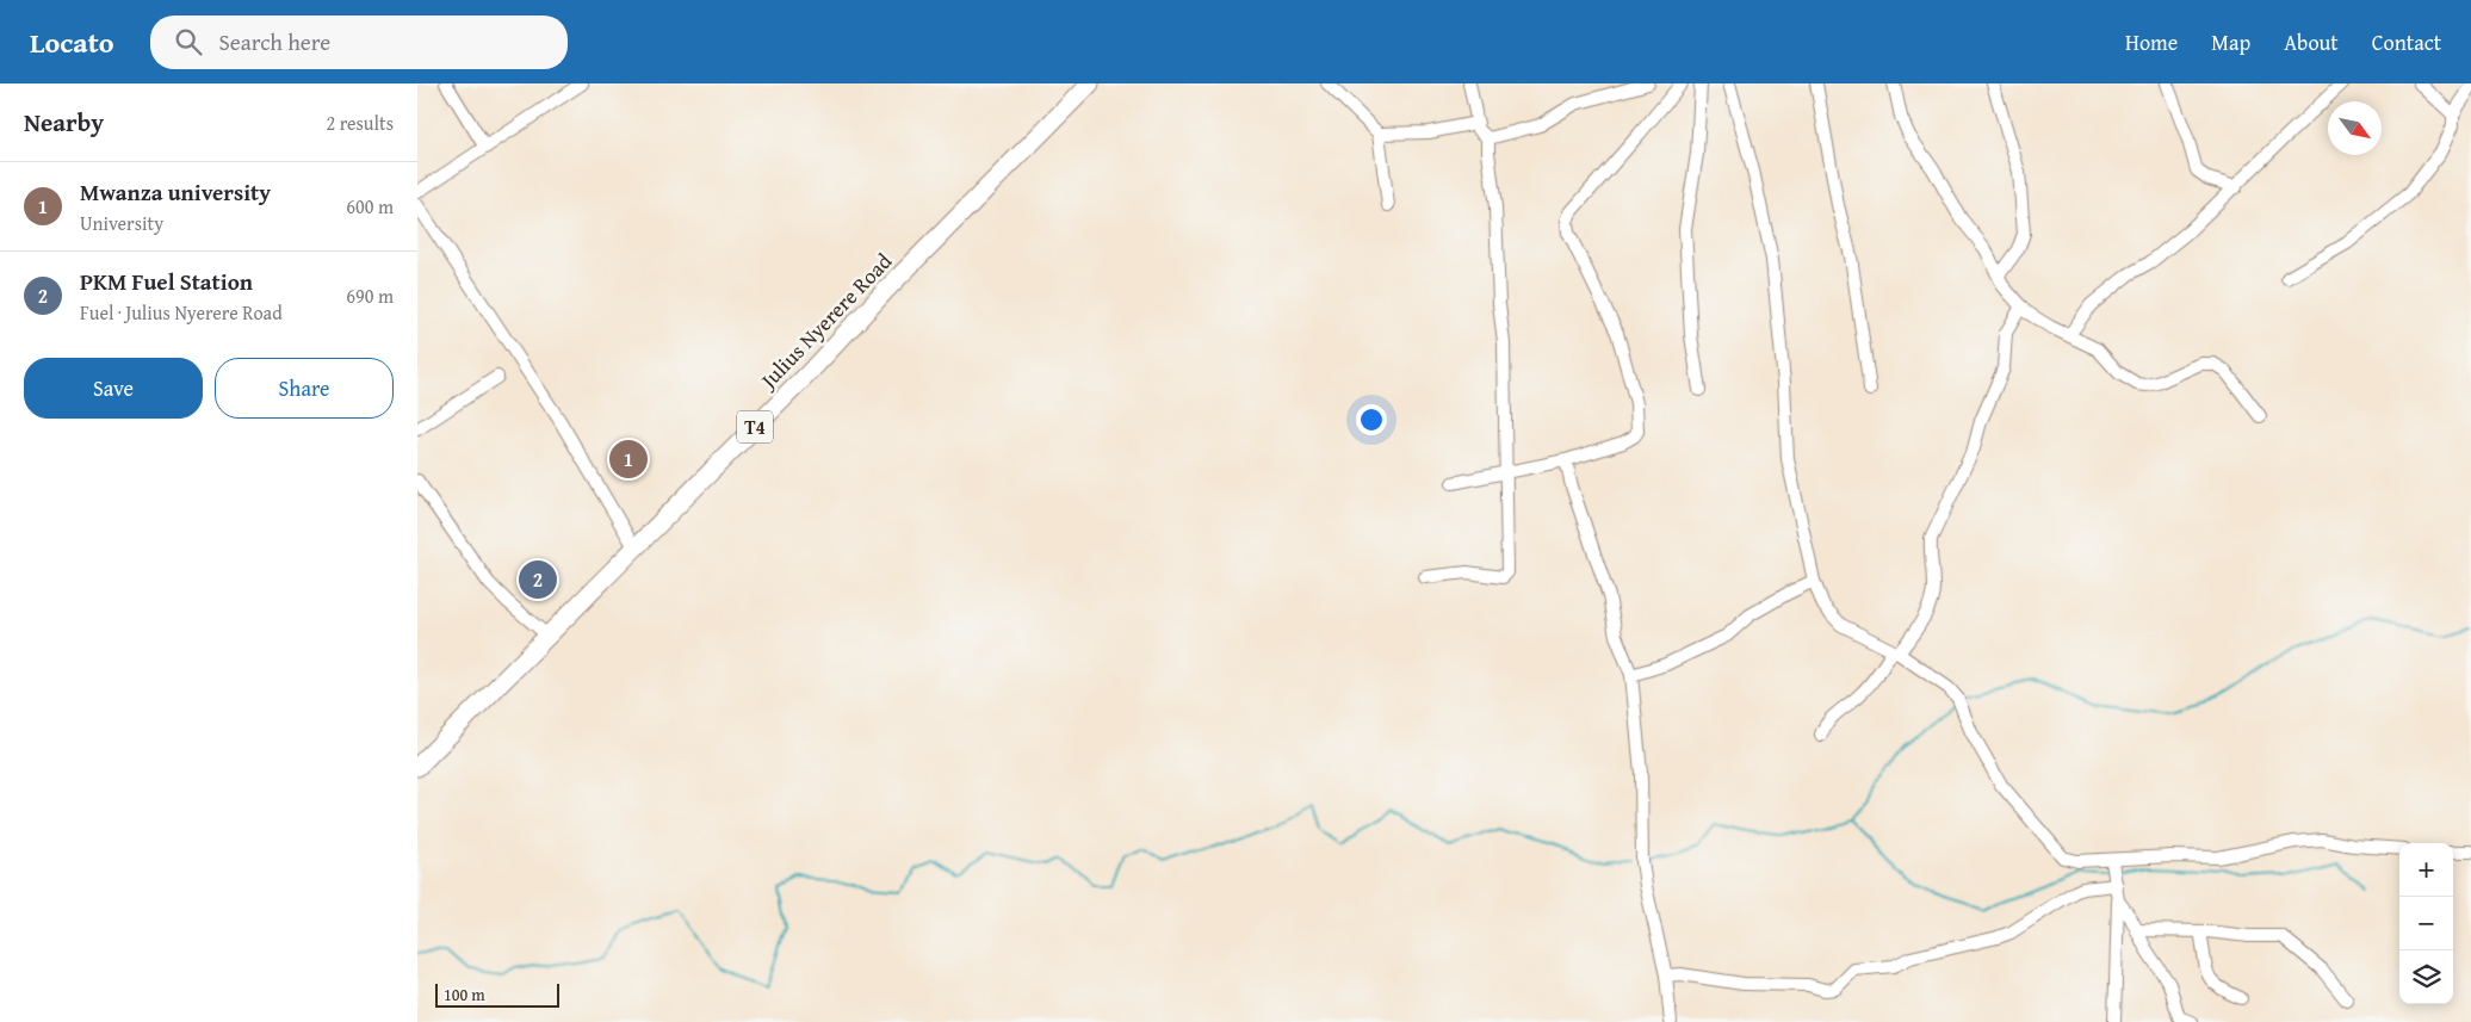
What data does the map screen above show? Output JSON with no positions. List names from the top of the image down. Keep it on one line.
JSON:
{"streets":{"highway":["Julius Nyerere Road","T4"]},"scale_bar":"100 m","north":"bottom right","page":{"header":"Locato","search":"Search here","nav":["Home","Map","About","Contact"],"heading":["Nearby","2 results"],"list":[{"mark":"1","name":"Mwanza university","note":"University","value":"600 m"},{"mark":"2","name":"PKM Fuel Station","note":"Fuel · Julius Nyerere Road","value":"690 m"}],"buttons":["Save","Share"],"pins":["1","2"],"map_buttons":["+","−"],"scale":"100 m"}}
